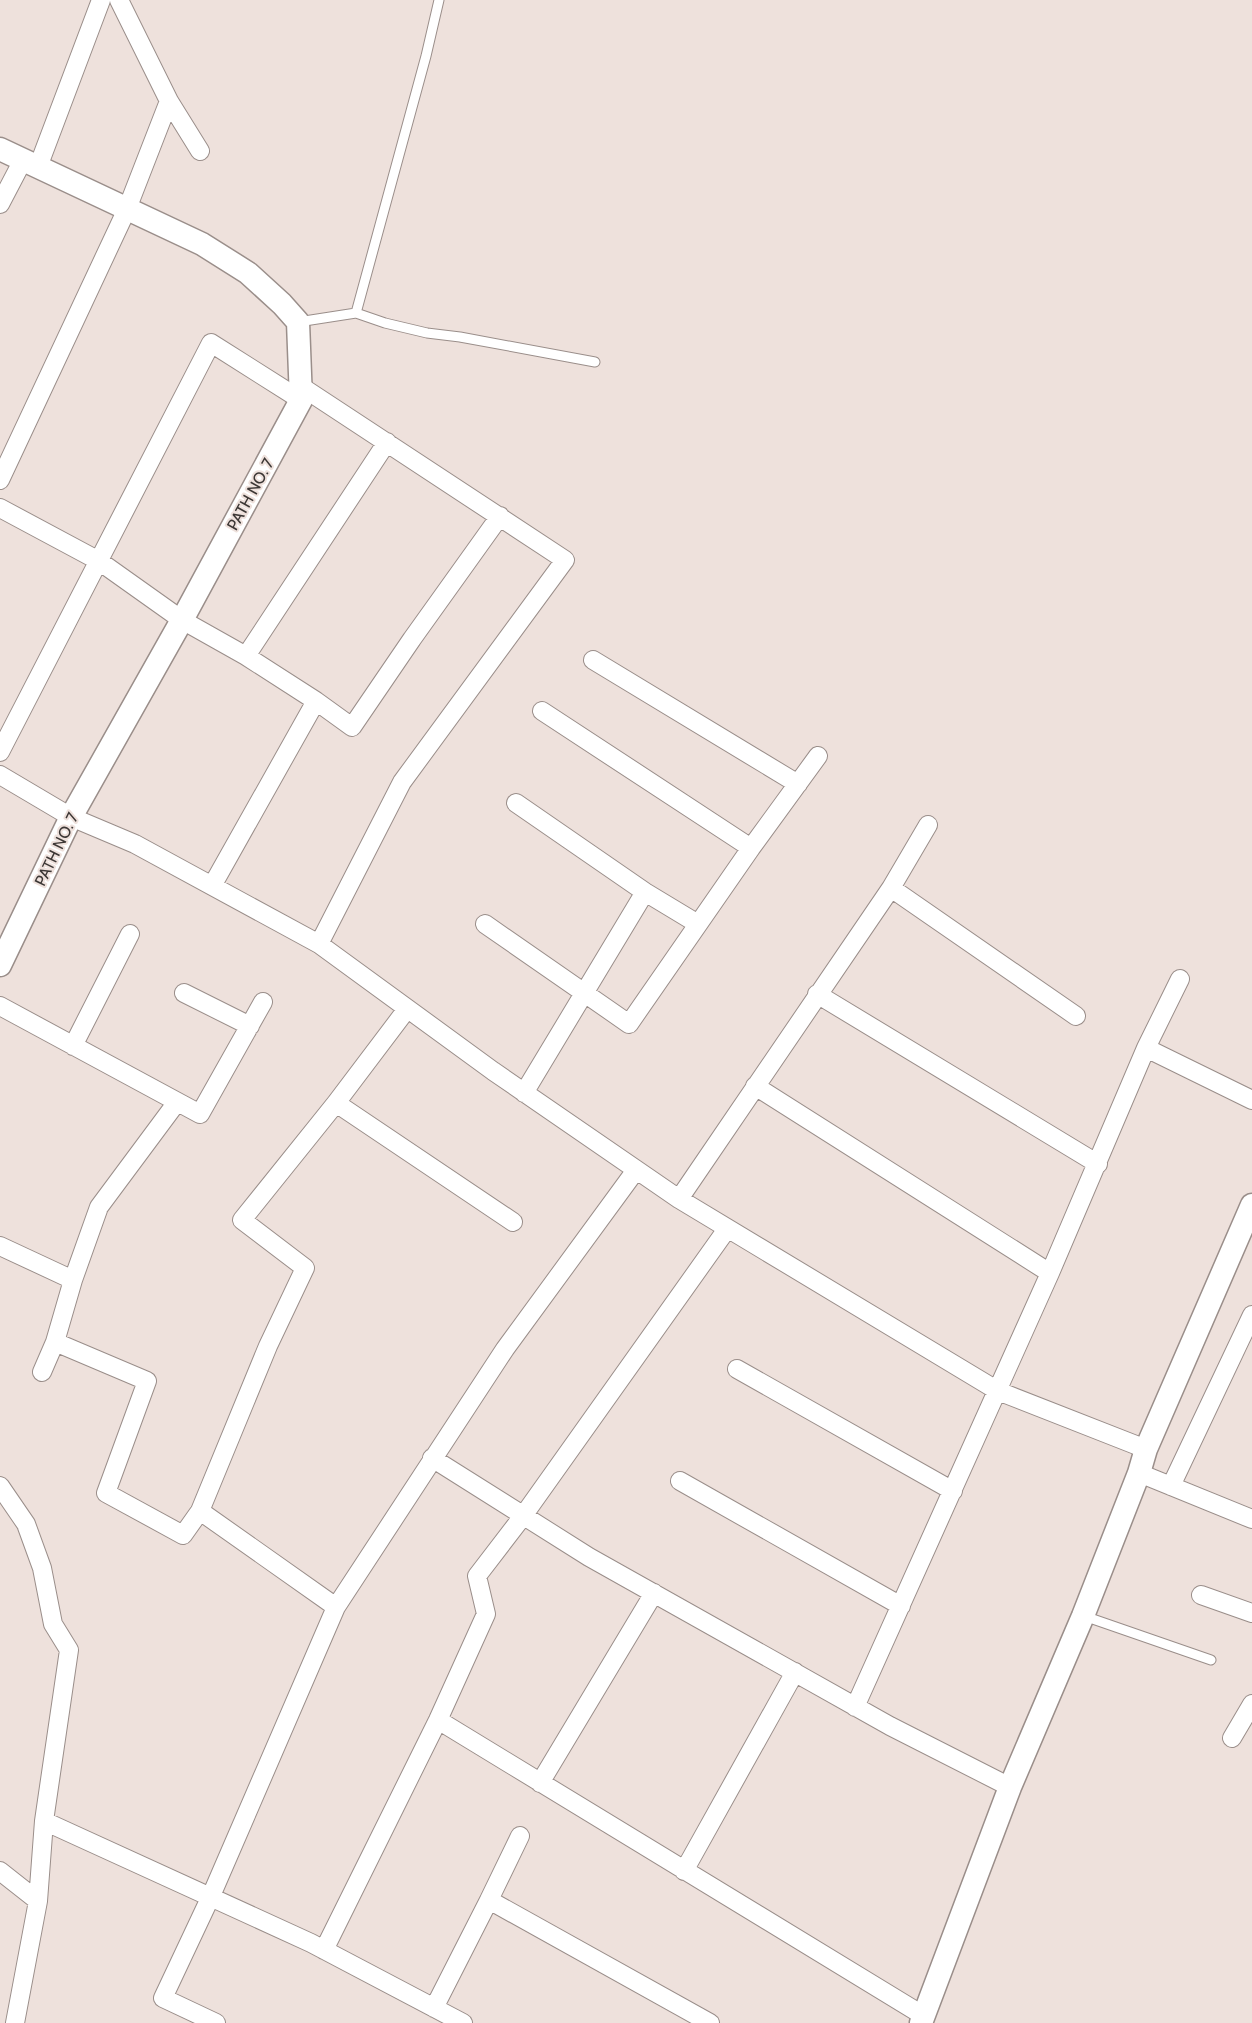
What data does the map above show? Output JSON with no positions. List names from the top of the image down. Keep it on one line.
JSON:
{"streets":{"street":["PATH NO. 7"]}}
